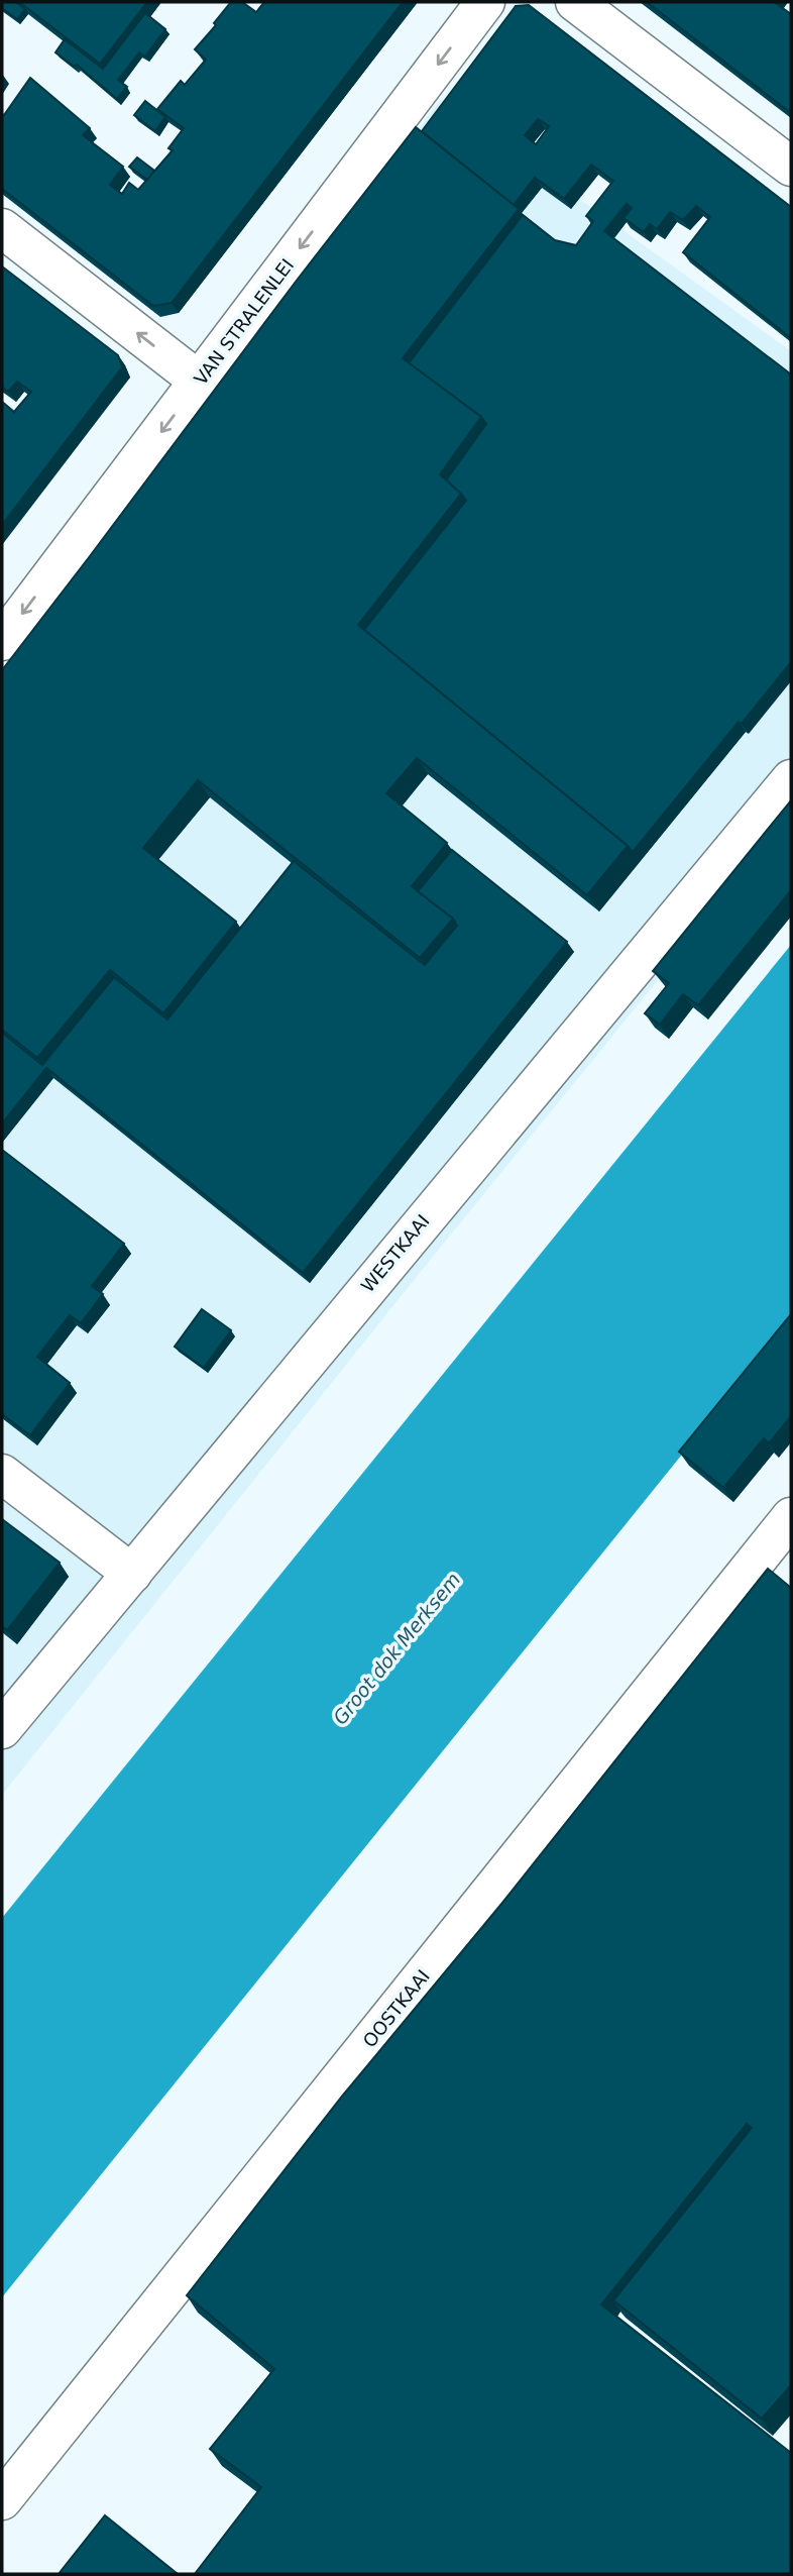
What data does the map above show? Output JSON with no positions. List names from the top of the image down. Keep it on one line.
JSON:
{"streets":{"street":["VAN STRALENLEI","WESTKAAI","OOSTKAAI"]},"one_way":["VAN STRALENLEI"],"water":["Groot dok Merksem"]}
